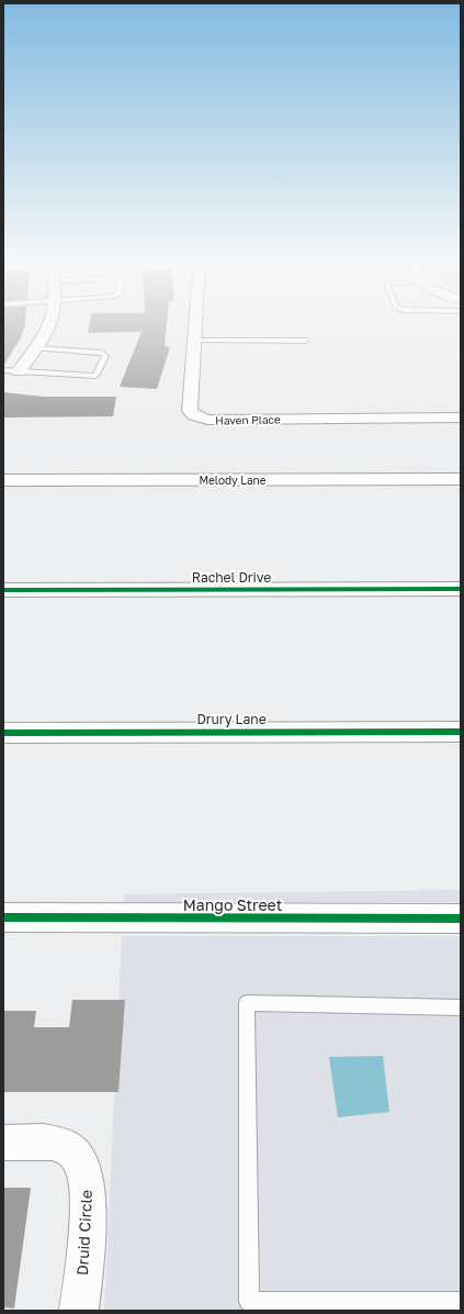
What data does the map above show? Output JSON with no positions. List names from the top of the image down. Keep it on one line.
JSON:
{"streets":{"street":["Haven Place","Melody Lane","Rachel Drive","Drury Lane","Mango Street","Druid Circle"]}}
